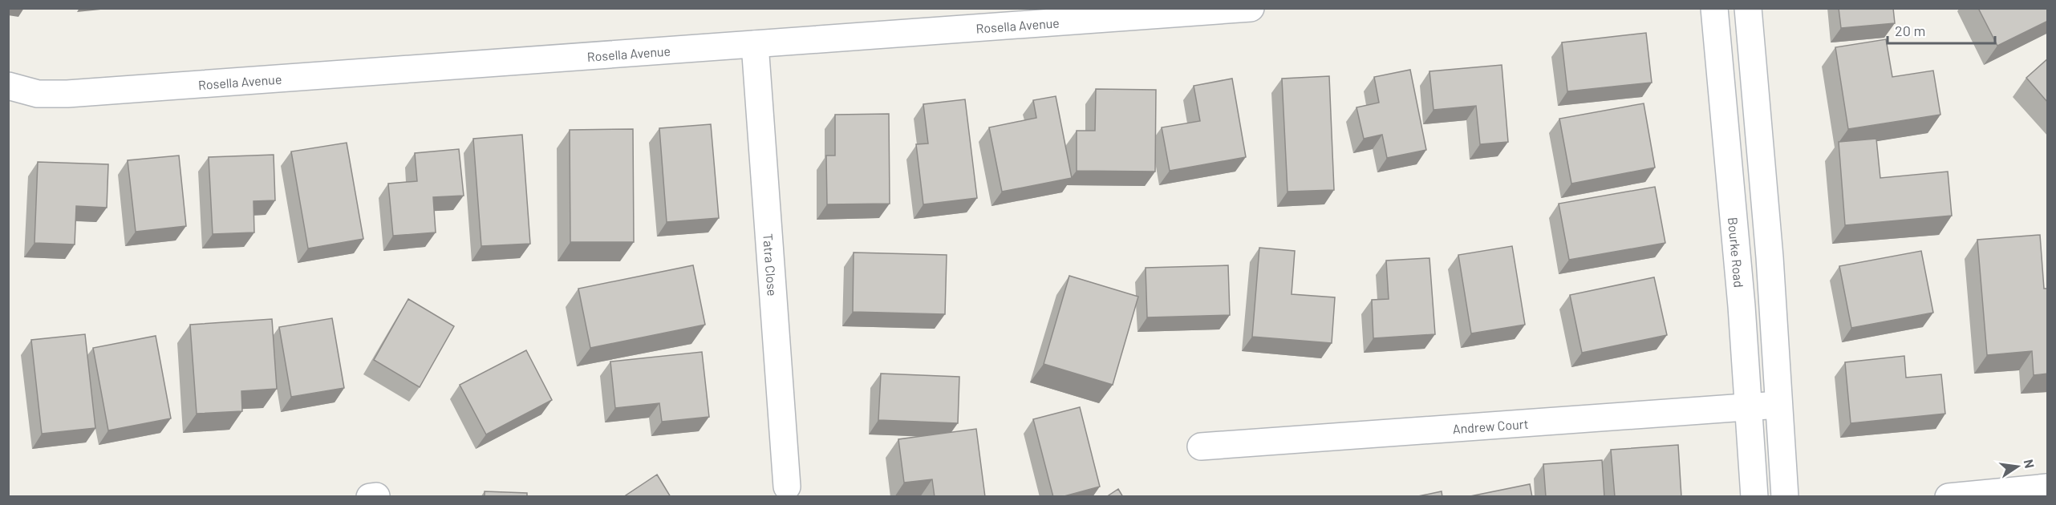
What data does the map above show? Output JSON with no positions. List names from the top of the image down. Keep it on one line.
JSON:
{"streets":{"street":["Rosella Avenue","Bourke Road","Tatra Close","Andrew Court"]},"crossings":[["Rosella Avenue","Tatra Close"],["Bourke Road","Andrew Court"]],"scale_bar":"20 m","north":"right"}
